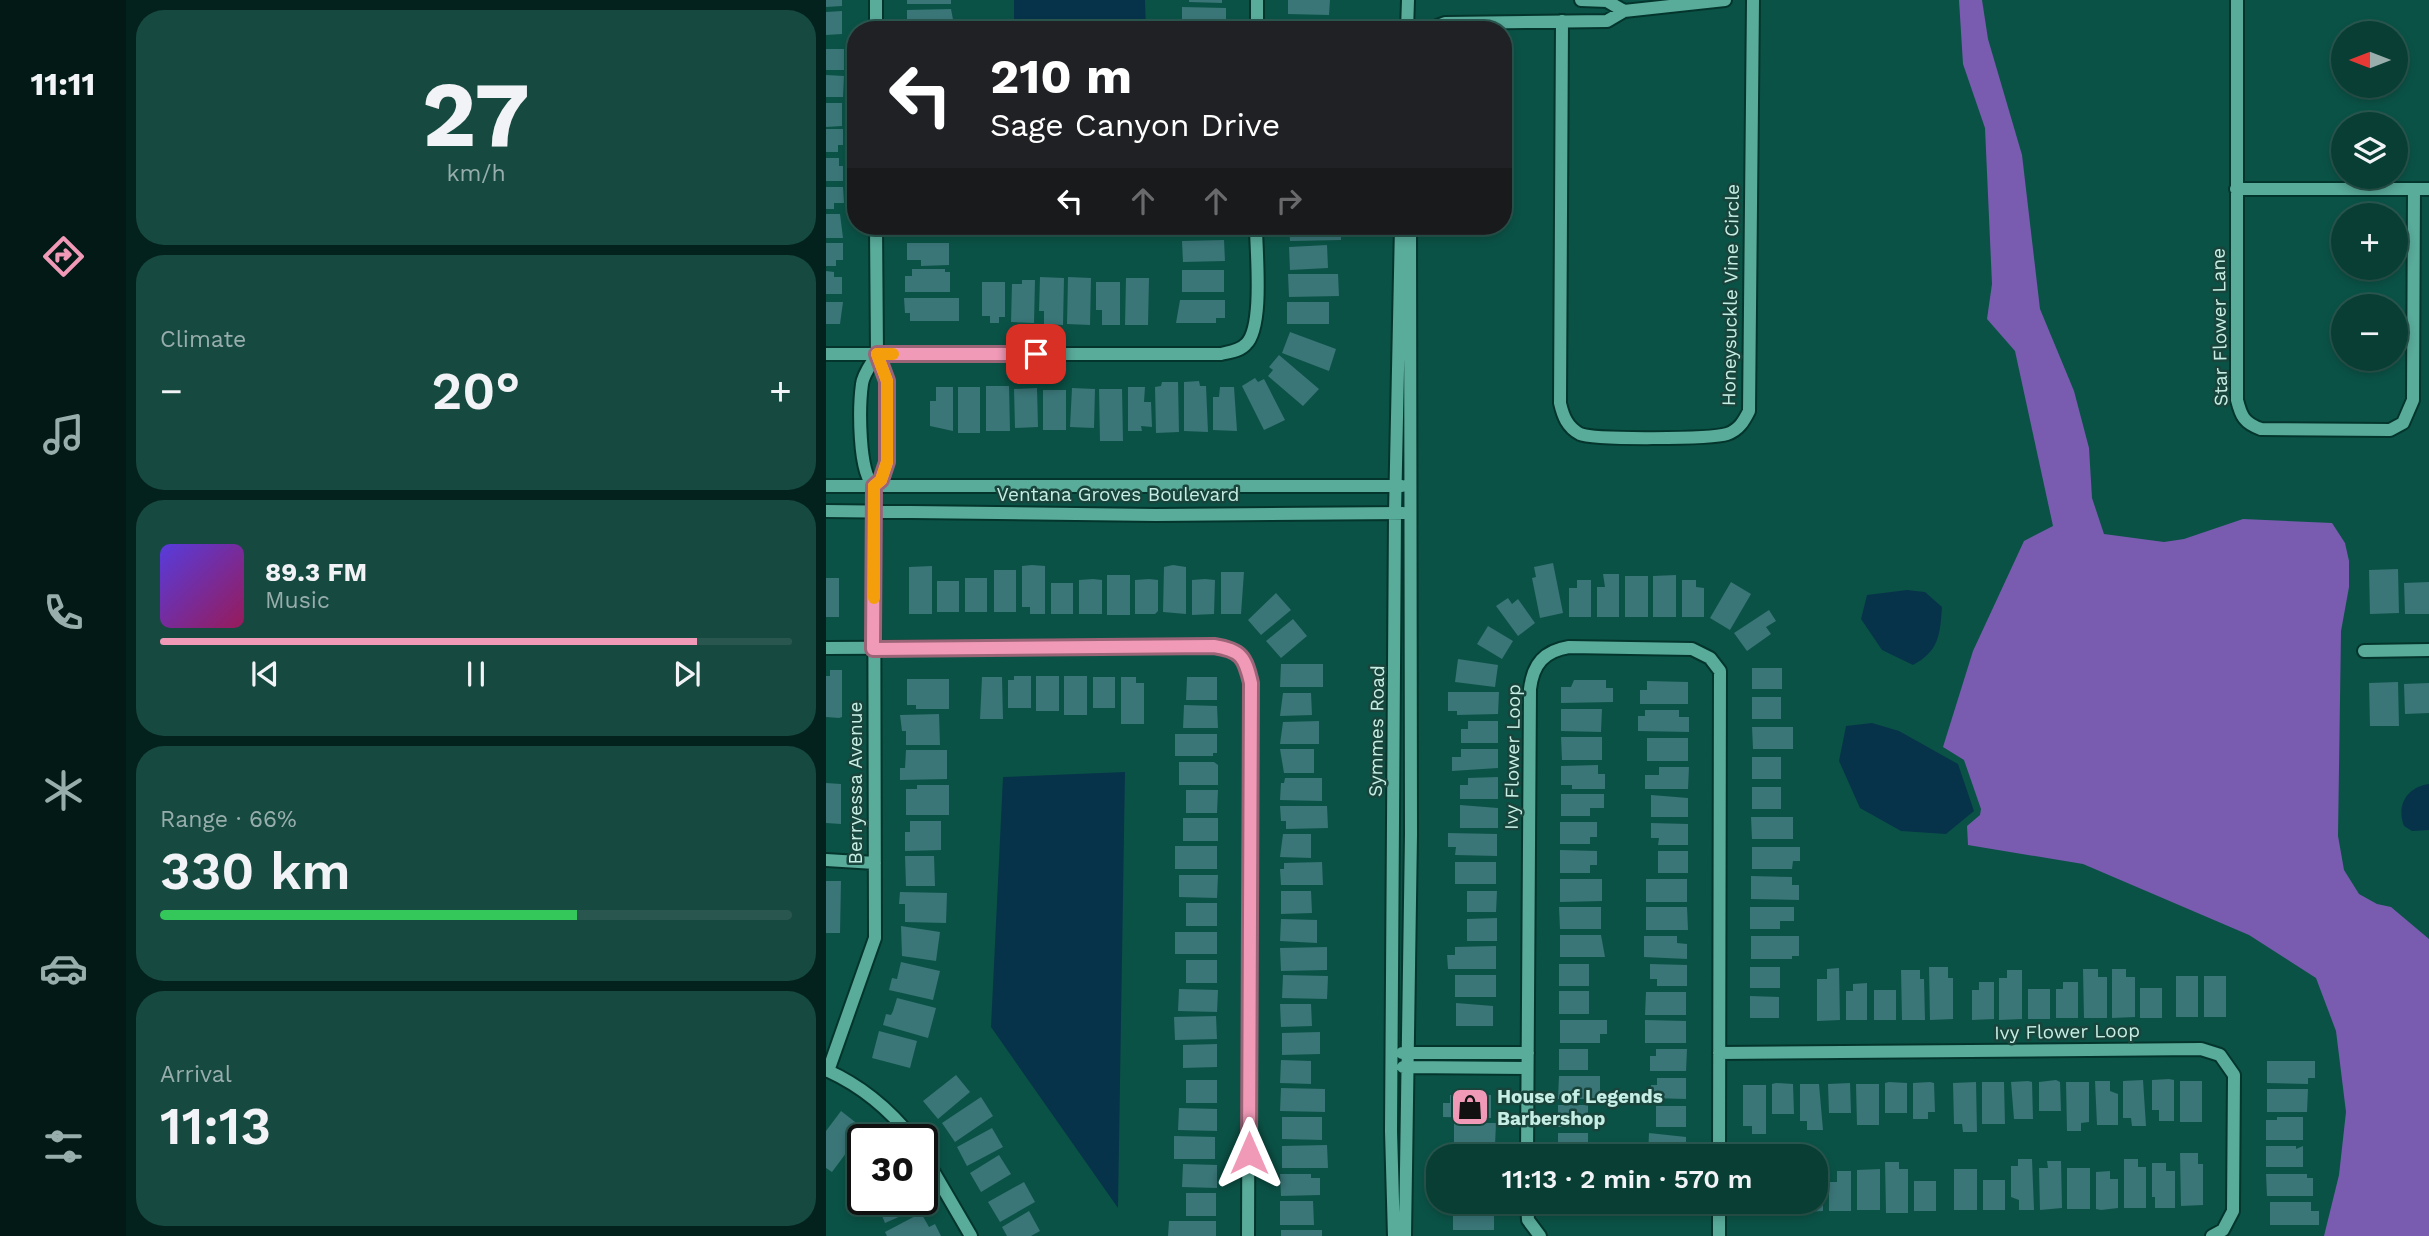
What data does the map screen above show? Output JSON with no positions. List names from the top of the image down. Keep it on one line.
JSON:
{"streets":{"street":["Honeysuckle Vine Circle","Star Flower Lane","Ventana Groves Boulevard","Symmes Road","Ivy Flower Loop","Berryessa Avenue"]},"crossings":[["Ventana Groves Boulevard","Symmes Road"],["Ventana Groves Boulevard","Berryessa Avenue"]],"places":{"shop":["House of Legends Barbershop"]},"north":"left","page":{"tabs":"11:11","tile":[["27","km/h"],"Climate",["Range · 66%","330 km"],["Arrival","11:13"]],"map_buttons":["+","−"],"turn":["210 m","Sage Canyon Drive"],"heat":["−","20°","+"],"song":["89.3 FM","Music"],"limit":"30","trip":"11:13 · 2 min · 570 m"}}
